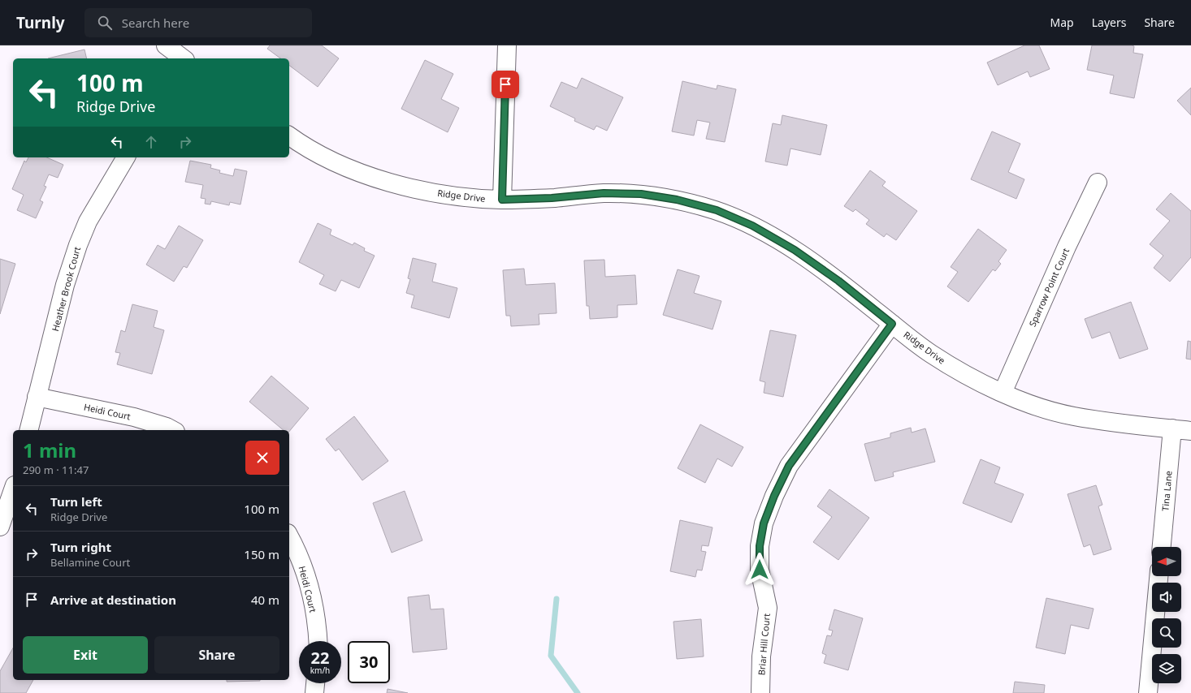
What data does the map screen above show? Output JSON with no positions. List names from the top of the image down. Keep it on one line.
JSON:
{"streets":{"street":["Ridge Drive","Sparrow Point Court","Heather Brook Court","Heidi Court","Tina Lane","Briar Hill Court"]},"crossings":[["Ridge Drive","Sparrow Point Court"],["Ridge Drive","Tina Lane"],["Ridge Drive","Briar Hill Court"],["Heather Brook Court","Heidi Court"]],"north":"left","page":{"header":"Turnly","search":"Search here","nav":["Map","Layers","Share"],"turn":["100 m","Ridge Drive"],"heading":["1 min","290 m · 11:47"],"list":[{"name":"Turn left","note":"Ridge Drive","value":"100 m"},{"name":"Turn right","note":"Bellamine Court","value":"150 m"},{"name":"Arrive at destination","value":"40 m"}],"buttons":["Exit","Share"],"speed":"22 km/h","limit":"30"}}
